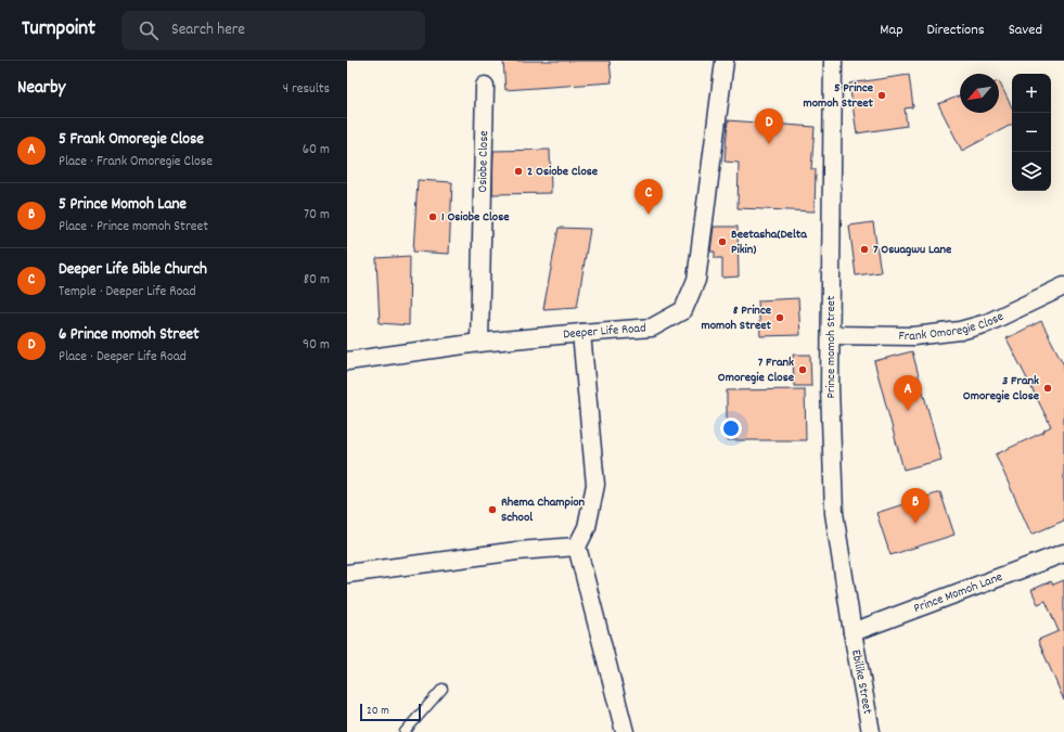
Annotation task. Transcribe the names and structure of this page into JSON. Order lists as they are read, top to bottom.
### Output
{
  "streets": {
    "street": [
      "Osiobe Close",
      "Frank Omoregie Close",
      "Deeper Life Road",
      "Prince momoh Street",
      "Prince Momoh Lane",
      "Ebilike Street"
    ]
  },
  "crossings": [
    ["Osiobe Close", "Deeper Life Road"],
    ["Frank Omoregie Close", "Prince momoh Street"],
    ["Prince momoh Street", "Prince Momoh Lane"],
    ["Prince momoh Street", "Ebilike Street"],
    ["Prince Momoh Lane", "Ebilike Street"]
  ],
  "places": [
    "5 Prince momoh Street",
    "2 Osiobe Close",
    "1 Osiobe Close",
    "Beetasha(Delta Pikin)",
    "7 Osuagwu Lane",
    "8 Prince momoh Street",
    "7 Frank Omoregie Close",
    "3 Frank Omoregie Close",
    "Rhema Champion School"
  ],
  "scale_bar": "20 m",
  "north": "bottom left",
  "page": {
    "header": "Turnpoint",
    "search": "Search here",
    "nav": ["Map", "Directions", "Saved"],
    "heading": ["Nearby", "4 results"],
    "map_buttons": ["+", "−"],
    "pins": [
      "D",
      "C",
      "A",
      "B"
    ],
    "list": [
      {
        "mark": "A",
        "name": "5 Frank Omoregie Close",
        "note": "Place · Frank Omoregie Close",
        "value": "60 m"
      },
      {
        "mark": "B",
        "name": "5 Prince Momoh Lane",
        "note": "Place · Prince momoh Street",
        "value": "70 m"
      },
      {
        "mark": "C",
        "name": "Deeper Life Bible Church",
        "note": "Temple · Deeper Life Road",
        "value": "80 m"
      },
      {
        "mark": "D",
        "name": "6 Prince momoh Street",
        "note": "Place · Deeper Life Road",
        "value": "90 m"
      }
    ],
    "scale": "20 m"
  }
}
